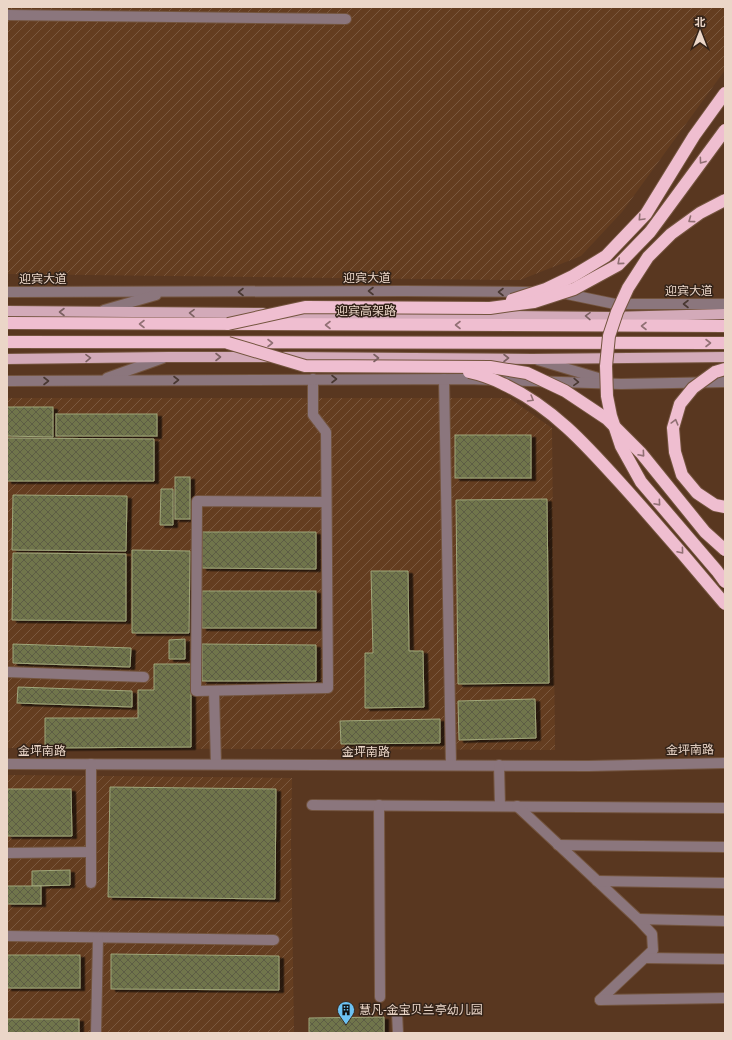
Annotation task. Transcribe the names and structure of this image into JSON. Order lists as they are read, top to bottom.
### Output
{
  "streets": {
    "highway": ["迎宾高架路"],
    "main road": ["迎宾大道"],
    "street": ["金坪南路"]
  },
  "places": {
    "building": ["慧凡-金宝贝兰亭幼儿园"]
  },
  "north": "top"
}
